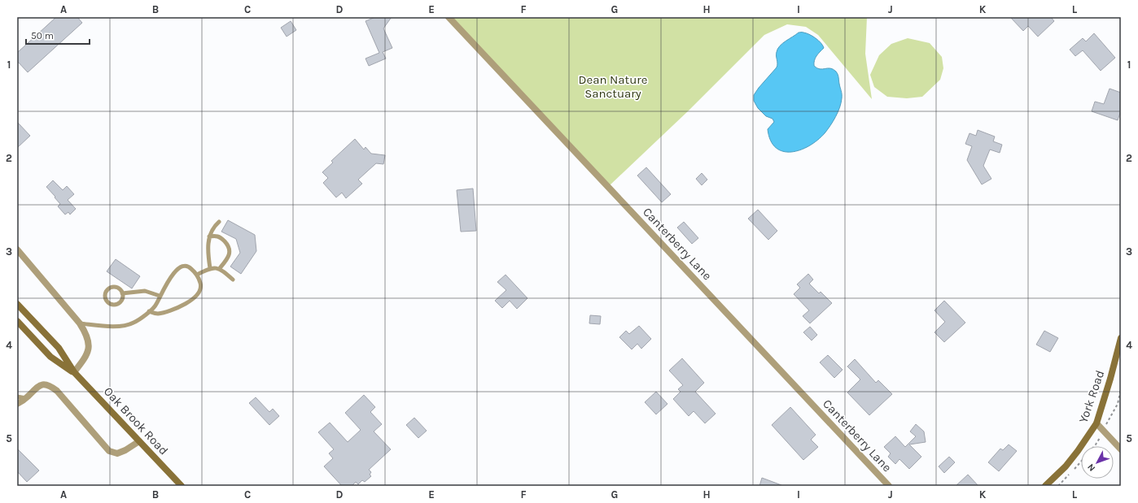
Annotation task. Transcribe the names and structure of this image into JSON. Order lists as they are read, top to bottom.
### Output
{
  "streets": {
    "main road": ["York Road", "Oak Brook Road"],
    "street": ["Canterberry Lane"]
  },
  "parks": ["Dean Nature Sanctuary"],
  "scale_bar": "50 m",
  "north": "bottom left",
  "grid": {
    "columns": [
      "A",
      "B",
      "C",
      "D",
      "E",
      "F",
      "G",
      "H",
      "I",
      "J",
      "K",
      "L"
    ],
    "rows": [
      "1",
      "2",
      "3",
      "4",
      "5"
    ]
  }
}
